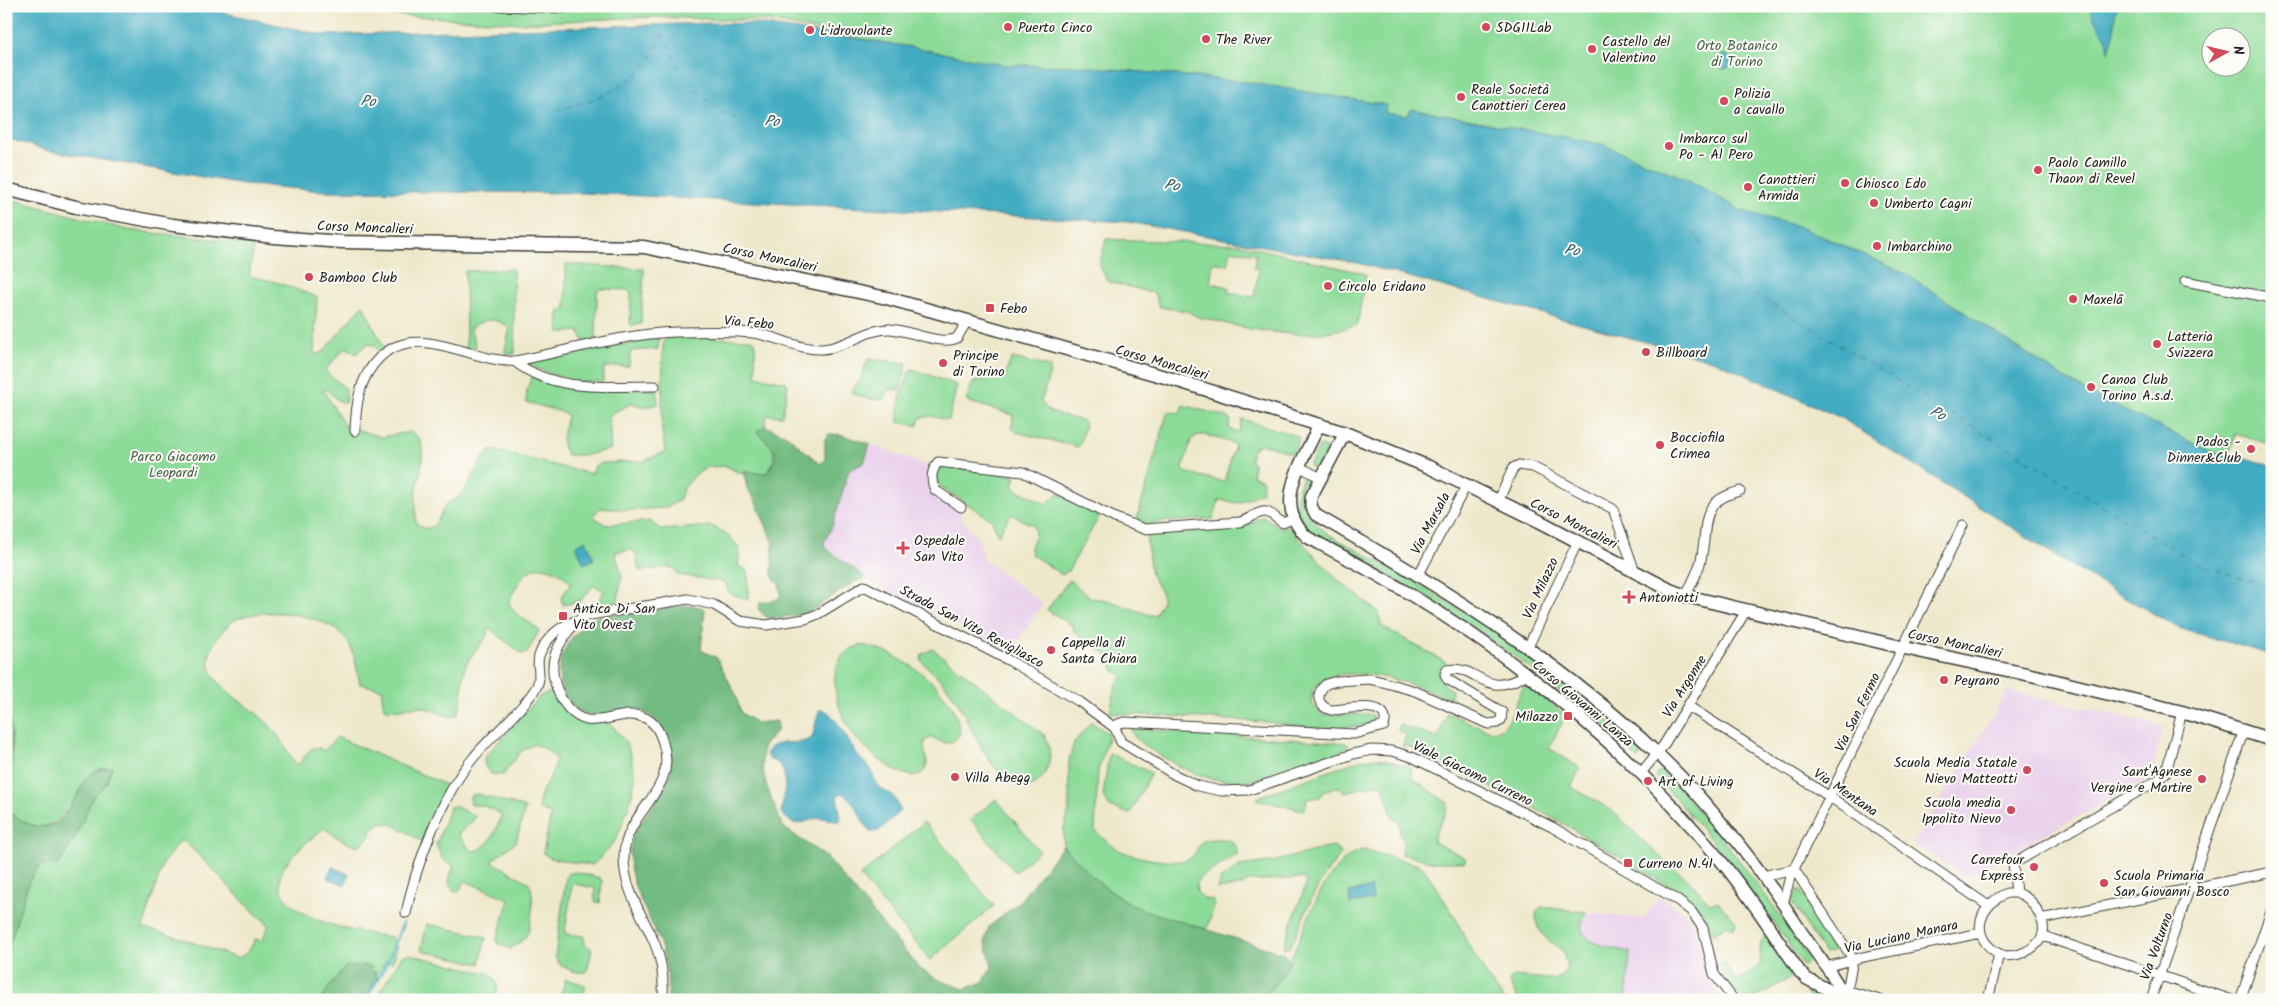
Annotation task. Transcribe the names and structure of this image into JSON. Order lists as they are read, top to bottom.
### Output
{
  "streets": {
    "main road": ["Corso Moncalieri"],
    "street": [
      "Via Febo",
      "Via Marsala",
      "Via Milazzo",
      "Strada San Vito Revigliasco",
      "Via Argonne",
      "Corso Giovanni Lanza",
      "Via San Fermo",
      "Viale Giacomo Curreno",
      "Via Mentana",
      "Via Luciano Manara",
      "Via Volturno"
    ]
  },
  "crossings": [
    ["Corso Moncalieri", "Via Febo"],
    ["Corso Moncalieri", "Via Marsala"],
    ["Corso Moncalieri", "Via Milazzo"],
    ["Corso Moncalieri", "Via Argonne"],
    ["Corso Moncalieri", "Corso Giovanni Lanza"],
    ["Corso Moncalieri", "Via San Fermo"],
    ["Corso Moncalieri", "Via Volturno"],
    ["Via Marsala", "Corso Giovanni Lanza"],
    ["Via Milazzo", "Corso Giovanni Lanza"],
    ["Strada San Vito Revigliasco", "Viale Giacomo Curreno"],
    ["Via Argonne", "Corso Giovanni Lanza"],
    ["Via Argonne", "Via Mentana"],
    ["Corso Giovanni Lanza", "Via San Fermo"],
    ["Corso Giovanni Lanza", "Via Luciano Manara"],
    ["Via San Fermo", "Via Mentana"],
    ["Via Mentana", "Via Luciano Manara"]
  ],
  "water": ["Po"],
  "parks": ["Orto Botanico di Torino", "Parco Giacomo Leopardi"],
  "places": {
    "other": [
      "Puerto Cinco",
      "SDG11Lab",
      "L'idrovolante",
      "The River",
      "Castello del Valentino",
      "Reale Società Canottieri Cerea",
      "Polizia a cavallo",
      "Imbarco sul Po - Al Pero",
      "Paolo Camillo Thaon di Revel",
      "Chiosco Edo",
      "Canottieri Armida",
      "Umberto Cagni",
      "Imbarchino",
      "Bamboo Club",
      "Circolo Eridano",
      "Maxelâ",
      "Latteria Svizzera",
      "Billboard",
      "Principe di Torino",
      "Canoa Club Torino A.s.d.",
      "Bocciofila Crimea",
      "Pados - Dinner&Club",
      "Cappella di Santa Chiara",
      "Peyrano",
      "Scuola Media Statale Nievo Matteotti",
      "Villa Abegg",
      "Sant'Agnese Vergine e Martire",
      "Art of Living",
      "Scuola media Ippolito Nievo",
      "Carrefour Express",
      "Scuola Primaria San Giovanni Bosco"
    ],
    "transit": [
      "Febo",
      "Antica Di San Vito Ovest",
      "Milazzo",
      "Curreno N.41"
    ],
    "health": ["Ospedale San Vito", "Antoniotti"]
  },
  "north": "right"
}
